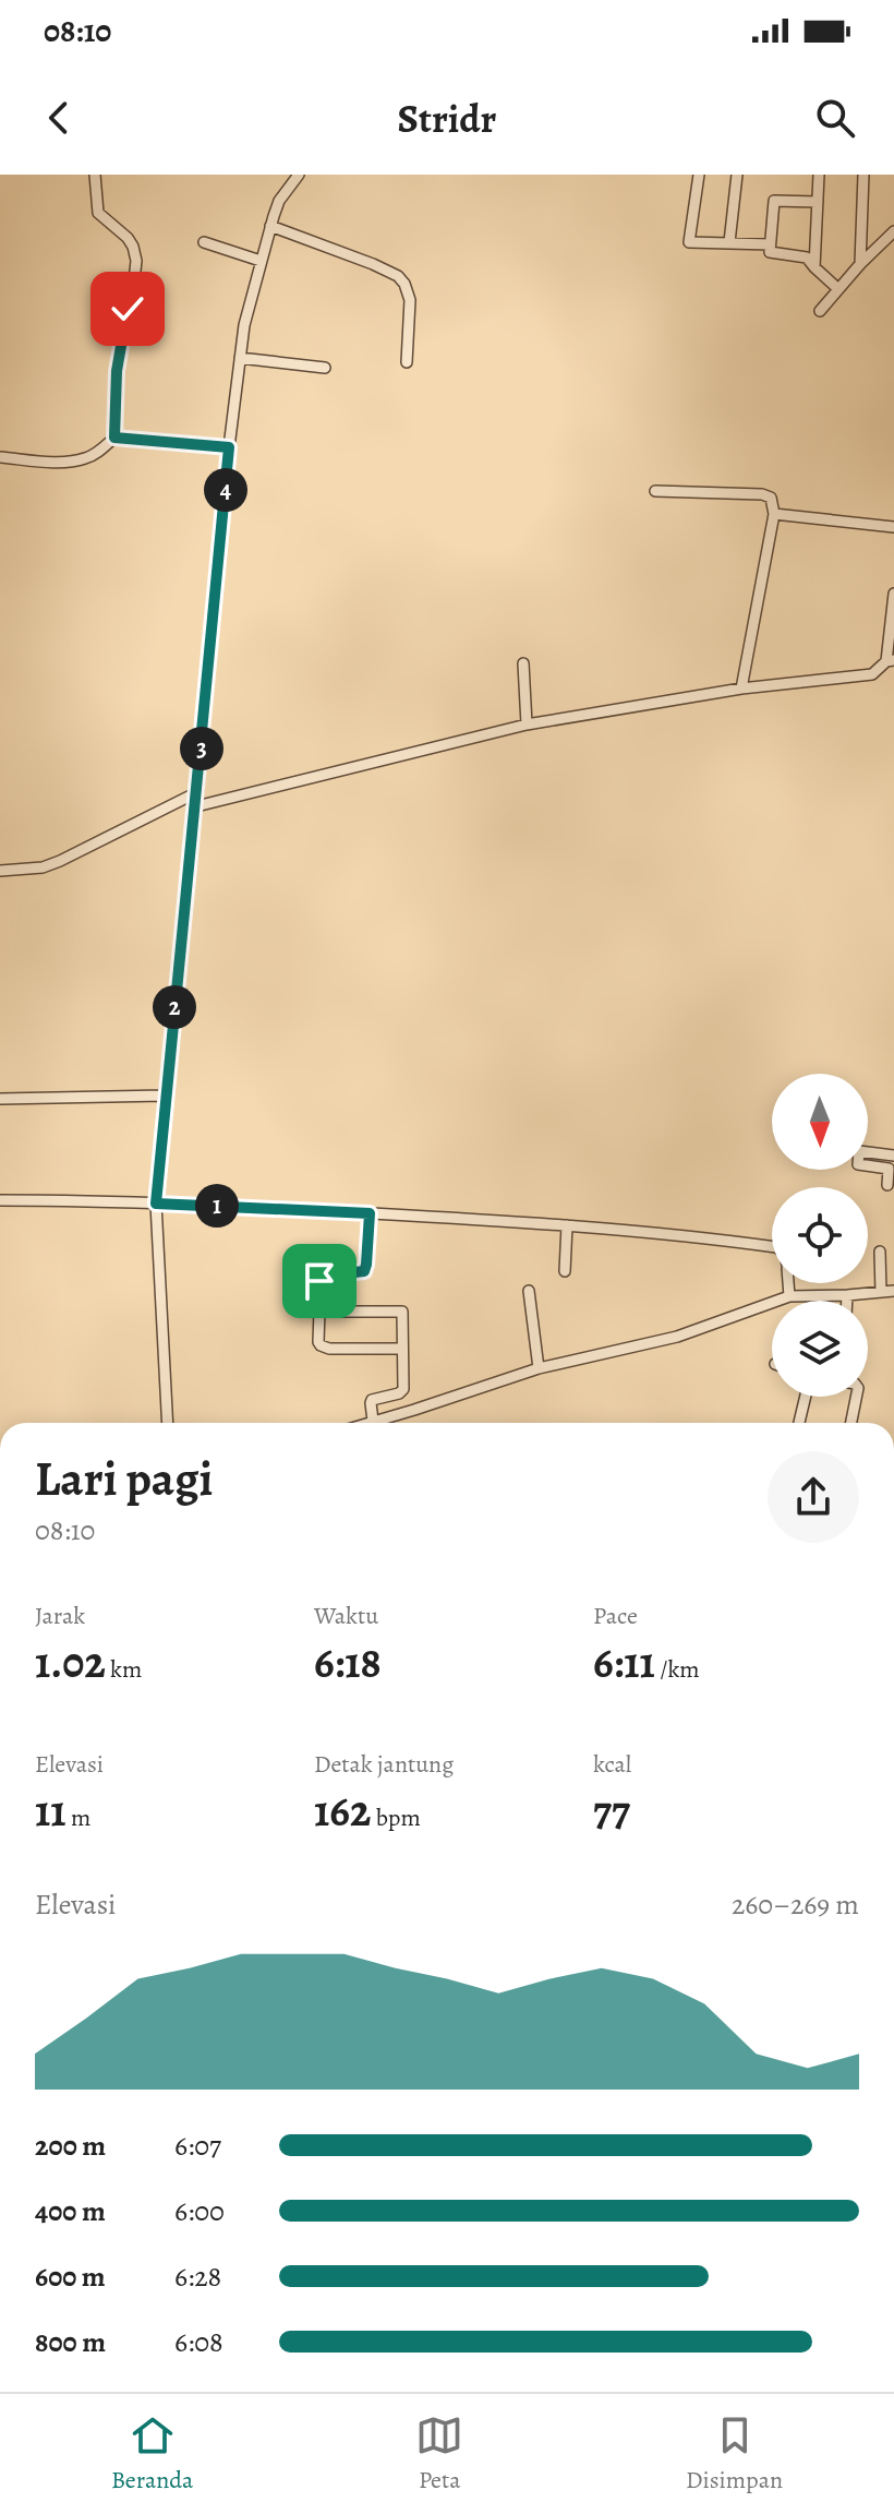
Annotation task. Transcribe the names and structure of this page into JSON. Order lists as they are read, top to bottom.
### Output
{
  "north": "bottom",
  "page": {
    "status": "08:10",
    "header": "Stridr",
    "pins": [
      "4",
      "3",
      "2",
      "1"
    ],
    "heading": ["Lari pagi", "08:10"],
    "stats": [
      ["Jarak", "1.02 km"],
      ["Waktu", "6:18"],
      ["Pace", "6:11 /km"],
      ["Elevasi", "11 m"],
      ["Detak jantung", "162 bpm"],
      ["kcal", "77"]
    ],
    "chart": ["Elevasi", "260–269 m"],
    "list": [
      {
        "name": "200 m",
        "note": "6:07"
      },
      {
        "name": "400 m",
        "note": "6:00"
      },
      {
        "name": "600 m",
        "note": "6:28"
      },
      {
        "name": "800 m",
        "note": "6:08"
      }
    ],
    "tabs": ["Beranda", "Peta", "Disimpan"]
  }
}
